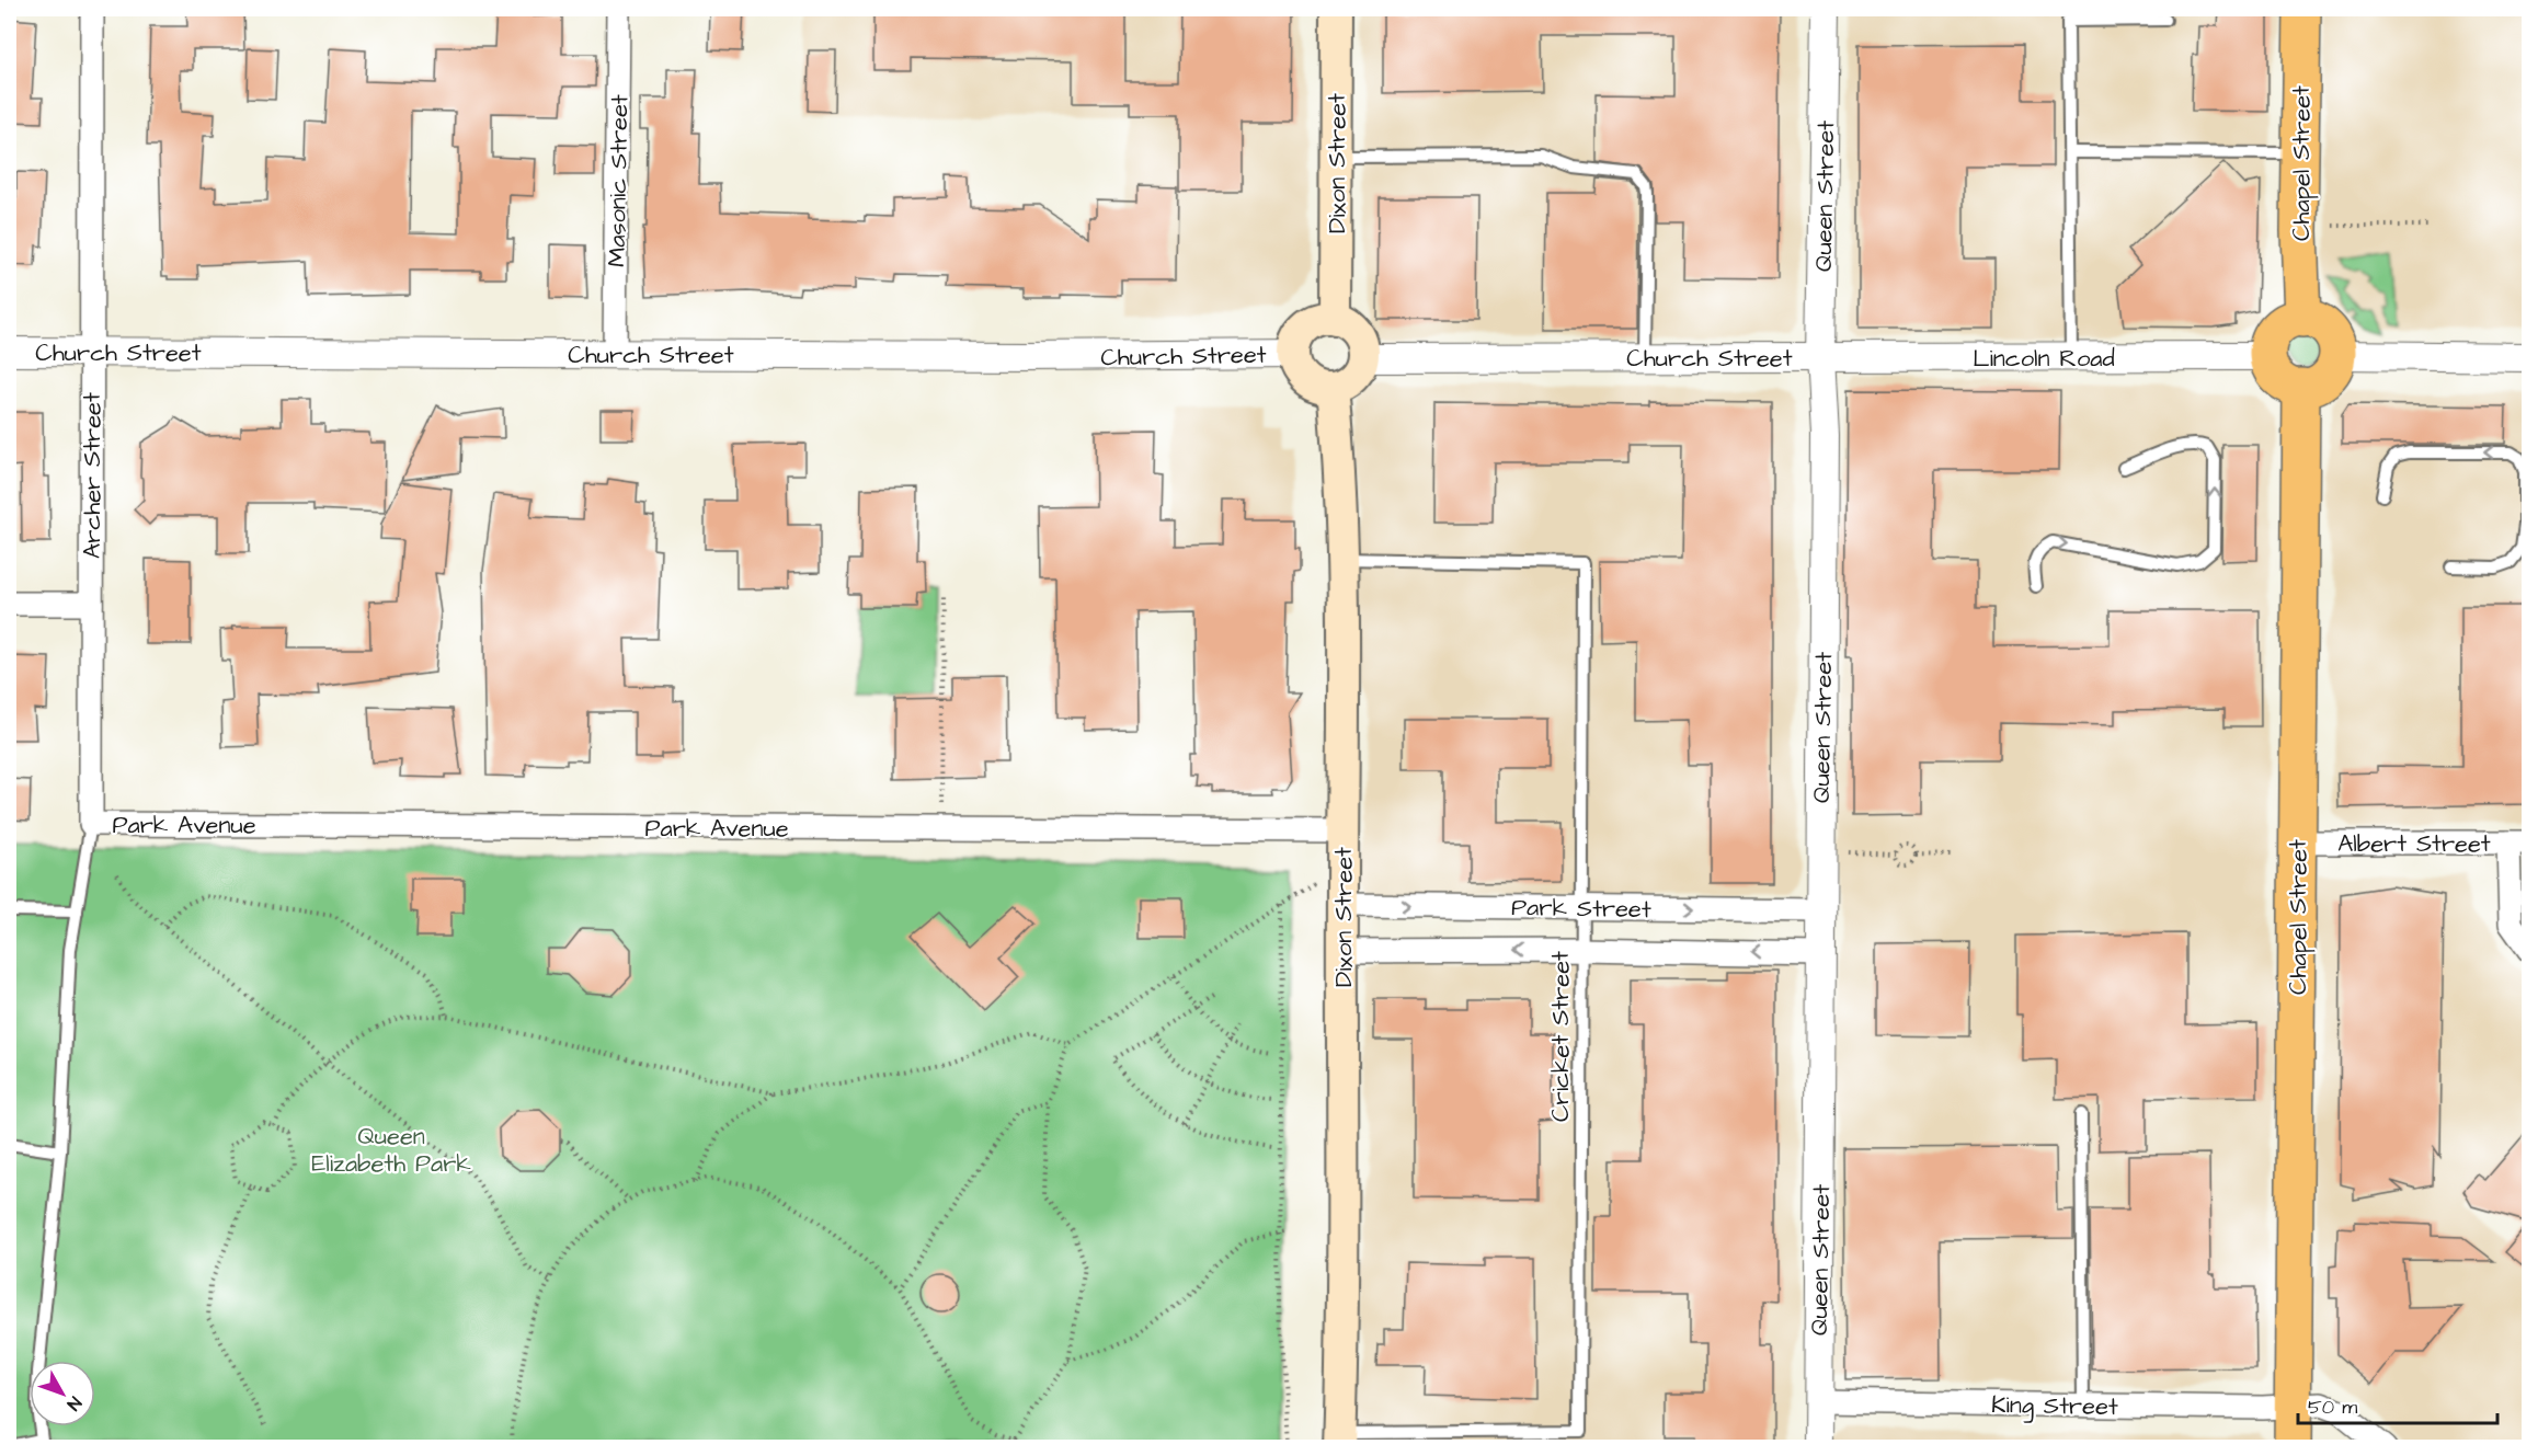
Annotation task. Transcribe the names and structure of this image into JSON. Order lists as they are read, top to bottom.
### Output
{
  "streets": {
    "highway": ["Chapel Street"],
    "main road": ["Dixon Street"],
    "street": [
      "Masonic Street",
      "Queen Street",
      "Church Street",
      "Lincoln Road",
      "Archer Street",
      "Park Avenue",
      "Albert Street",
      "Park Street",
      "King Street"
    ],
    "lane": ["Cricket Street"]
  },
  "crossings": [
    ["Dixon Street", "Church Street"],
    ["Dixon Street", "Park Avenue"],
    ["Dixon Street", "Park Street"],
    ["Dixon Street", "Cricket Street"],
    ["Chapel Street", "Lincoln Road"],
    ["Chapel Street", "Albert Street"],
    ["Chapel Street", "King Street"],
    ["Masonic Street", "Church Street"],
    ["Queen Street", "Church Street"],
    ["Queen Street", "Lincoln Road"],
    ["Queen Street", "Park Street"],
    ["Queen Street", "King Street"],
    ["Church Street", "Lincoln Road"],
    ["Church Street", "Archer Street"],
    ["Archer Street", "Park Avenue"],
    ["Park Street", "Cricket Street"]
  ],
  "parks": ["Queen Elizabeth Park"],
  "scale_bar": "50 m",
  "north": "bottom right"
}
